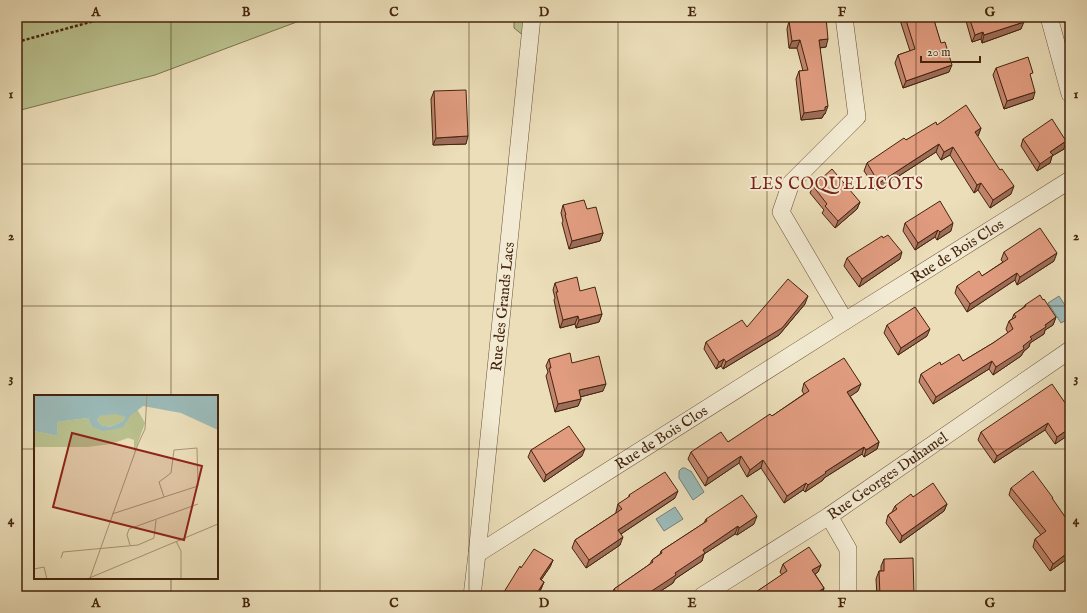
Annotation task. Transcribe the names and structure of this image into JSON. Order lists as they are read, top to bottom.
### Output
{
  "streets": {
    "street": ["Rue de Bois Clos", "Rue des Grands Lacs", "Rue Georges Duhamel"]
  },
  "crossings": [
    ["Rue de Bois Clos", "Rue des Grands Lacs"]
  ],
  "districts": ["LES COQUELICOTS"],
  "scale_bar": "20 m",
  "grid": {
    "columns": [
      "A",
      "B",
      "C",
      "D",
      "E",
      "F",
      "G"
    ],
    "rows": [
      "1",
      "2",
      "3",
      "4"
    ]
  }
}
